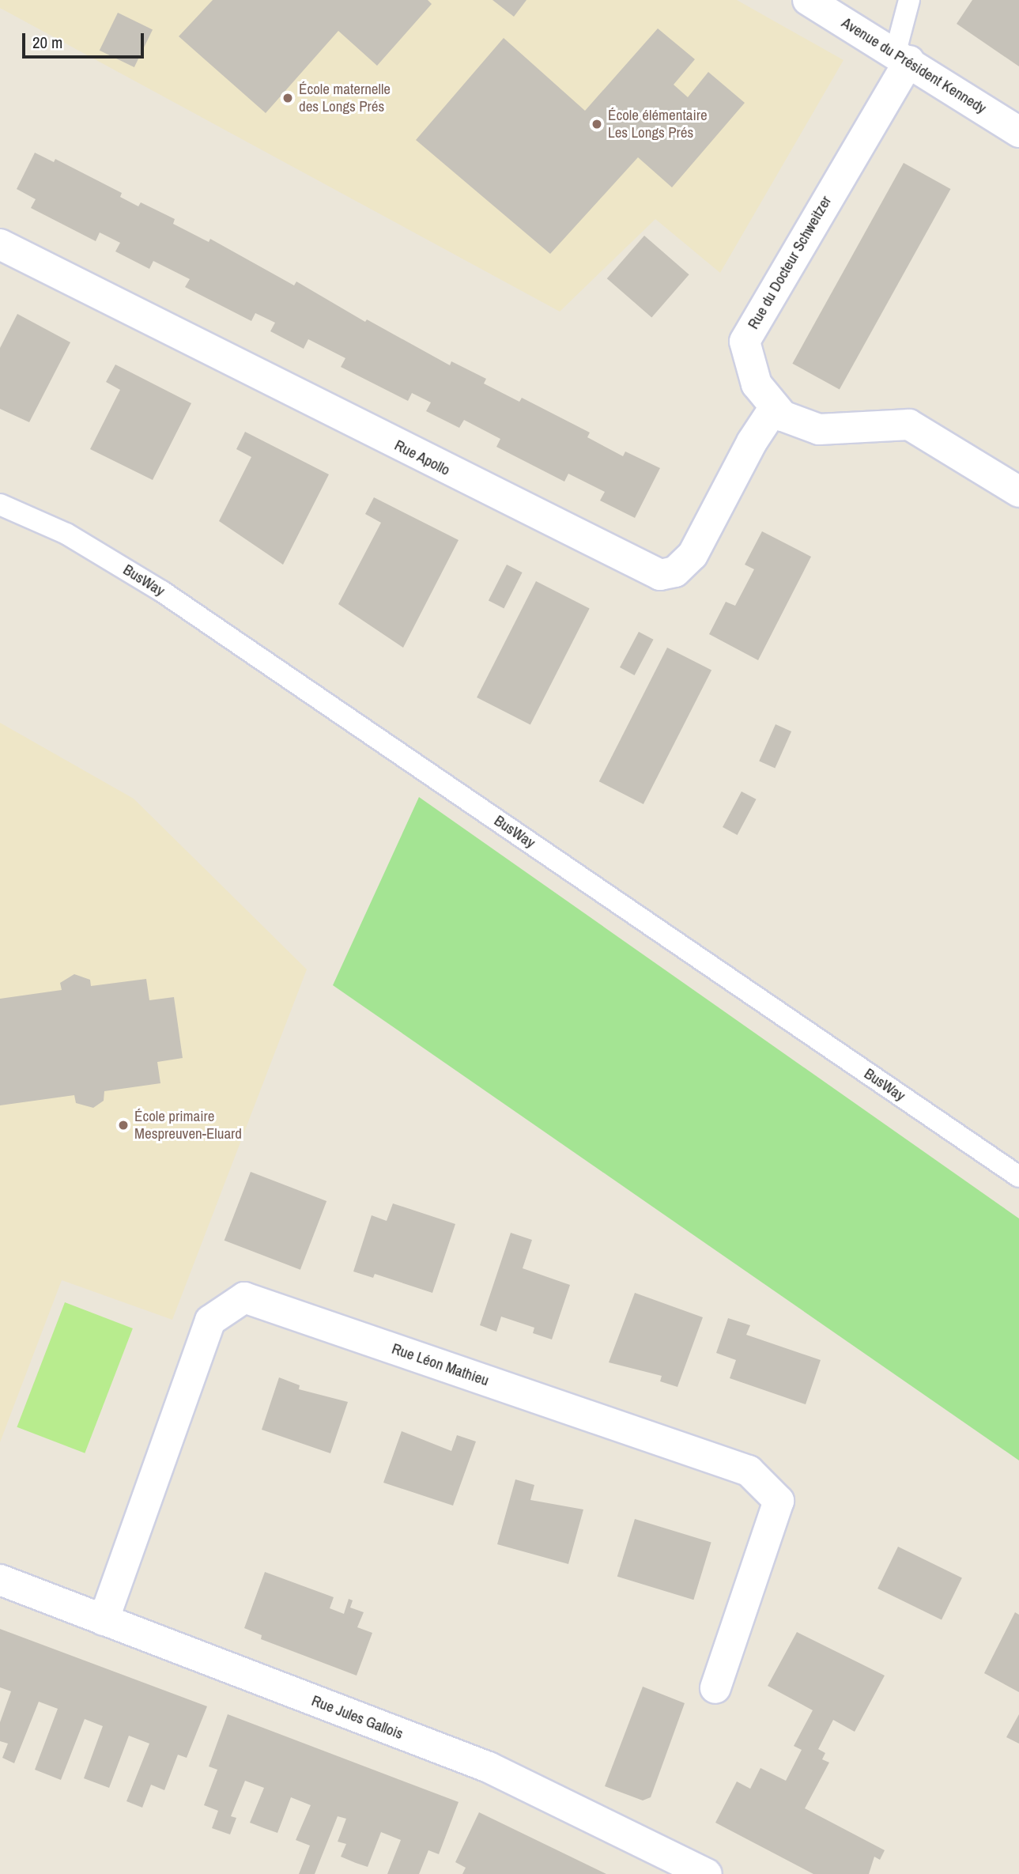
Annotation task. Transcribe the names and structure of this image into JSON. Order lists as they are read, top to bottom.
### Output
{
  "streets": {
    "street": [
      "Avenue du Président Kennedy",
      "Rue du Docteur Schweitzer",
      "Rue Apollo",
      "Rue Léon Mathieu",
      "Rue Jules Gallois"
    ],
    "lane": ["BusWay"]
  },
  "crossings": [
    ["Avenue du Président Kennedy", "Rue du Docteur Schweitzer"],
    ["Rue du Docteur Schweitzer", "Rue Apollo"],
    ["Rue Léon Mathieu", "Rue Jules Gallois"]
  ],
  "places": ["École maternelle des Longs Prés", "École élémentaire Les Longs Prés", "École primaire Mespreuven-Eluard"],
  "scale_bar": "20 m"
}
